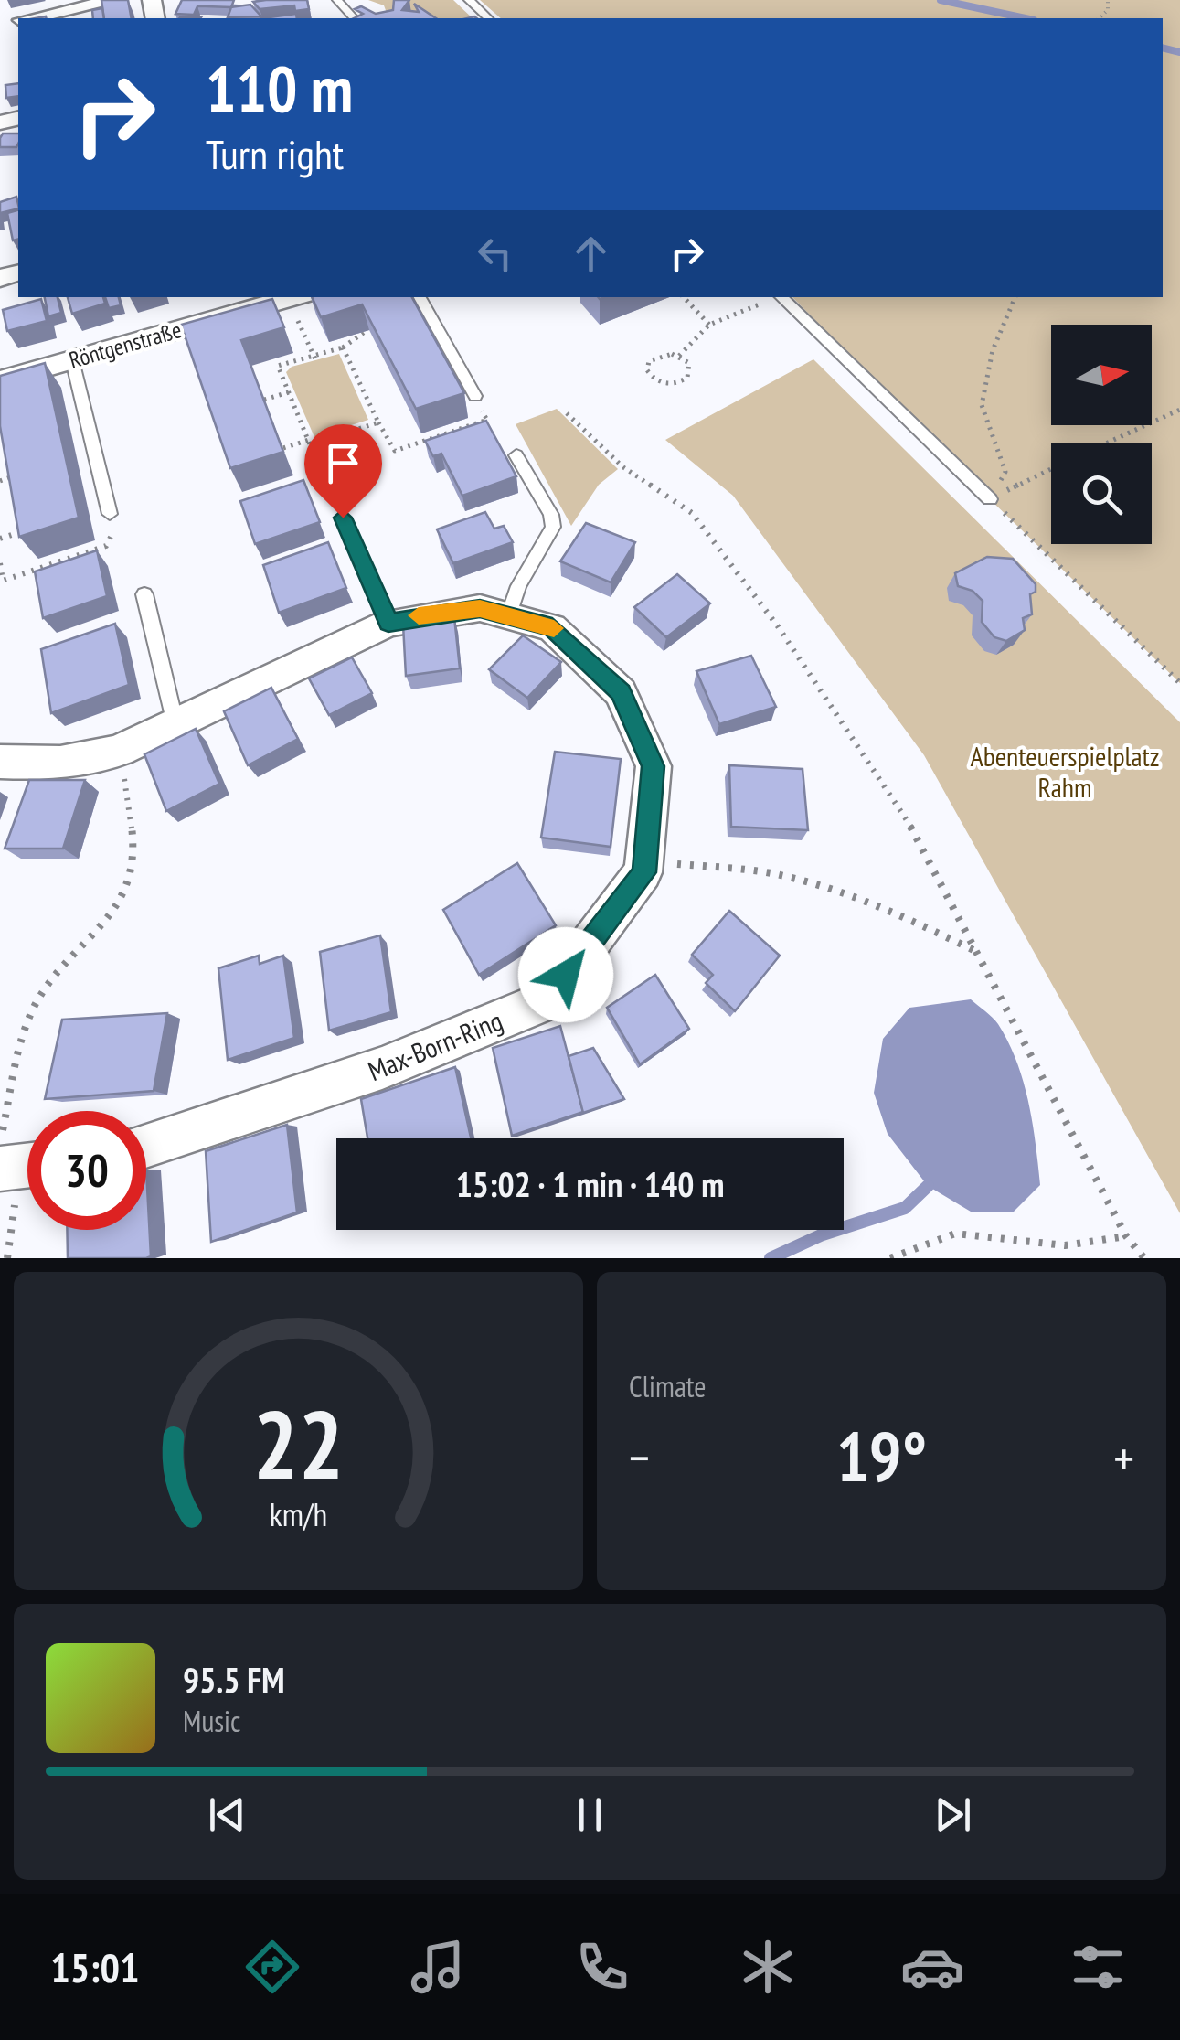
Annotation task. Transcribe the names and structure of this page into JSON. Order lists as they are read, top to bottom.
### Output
{
  "streets": {
    "street": ["Röntgenstraße", "Max-Born-Ring"]
  },
  "parks": ["Abenteuerspielplatz Rahm"],
  "north": "right",
  "page": {
    "turn": ["110 m", "Turn right"],
    "limit": "30",
    "trip": "15:02 · 1 min · 140 m",
    "tile": "Climate",
    "heat": ["−", "19°", "+"],
    "song": ["95.5 FM", "Music"],
    "tabs": "15:01",
    "gauge": ["22", "km/h"]
  }
}
